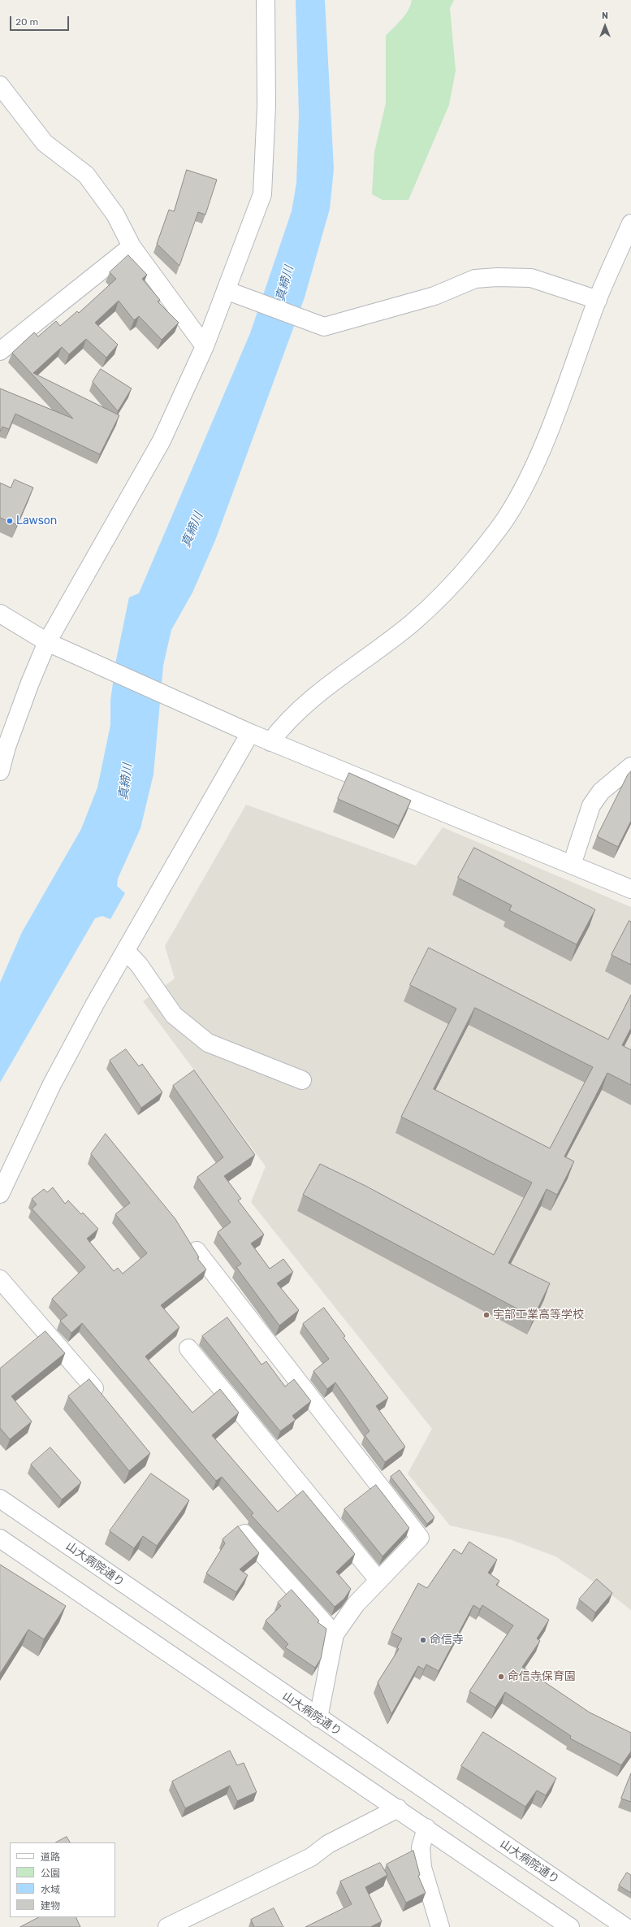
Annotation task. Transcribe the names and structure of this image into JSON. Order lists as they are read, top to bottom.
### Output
{
  "streets": {
    "street": ["山大病院通り"]
  },
  "water": ["真締川"],
  "places": [
    "Lawson",
    "宇部工業高等学校",
    "命信寺",
    "命信寺保育園"
  ],
  "legend": [
    "道路",
    "公園",
    "水域",
    "建物"
  ],
  "scale_bar": "20 m",
  "north": "top"
}
